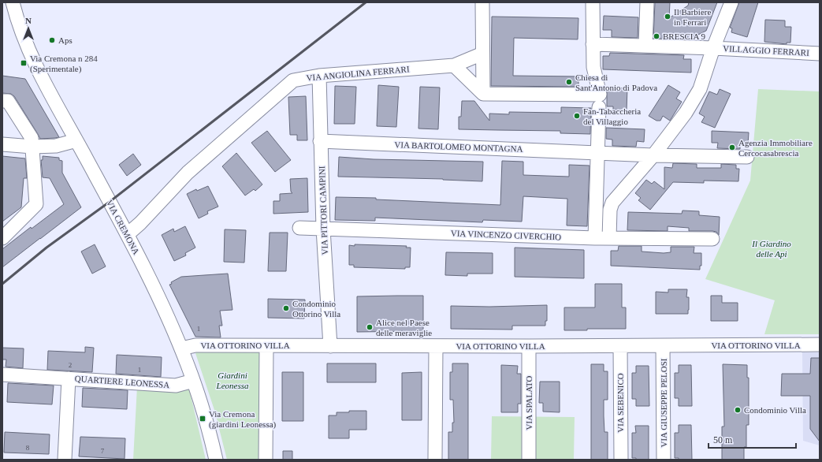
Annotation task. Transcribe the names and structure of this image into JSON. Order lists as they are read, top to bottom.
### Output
{
  "streets": {
    "street": [
      "VILLAGGIO FERRARI",
      "VIA ANGIOLINA FERRARI",
      "VIA BARTOLOMEO MONTAGNA",
      "VIA PITTORI CAMPINI",
      "VIA CREMONA",
      "VIA VINCENZO CIVERCHIO",
      "VIA OTTORINO VILLA",
      "QUARTIERE LEONESSA",
      "VIA SPALATO",
      "VIA SEBENICO",
      "VIA GIUSEPPE PELOSI"
    ]
  },
  "crossings": [
    ["VILLAGGIO FERRARI", "VIA BARTOLOMEO MONTAGNA"],
    ["VIA ANGIOLINA FERRARI", "VIA PITTORI CAMPINI"],
    ["VIA ANGIOLINA FERRARI", "VIA CREMONA"],
    ["VIA BARTOLOMEO MONTAGNA", "VIA PITTORI CAMPINI"],
    ["VIA PITTORI CAMPINI", "VIA VINCENZO CIVERCHIO"],
    ["VIA PITTORI CAMPINI", "VIA OTTORINO VILLA"],
    ["VIA CREMONA", "VIA OTTORINO VILLA"],
    ["VIA CREMONA", "QUARTIERE LEONESSA"],
    ["VIA OTTORINO VILLA", "VIA SPALATO"],
    ["VIA OTTORINO VILLA", "VIA SEBENICO"],
    ["VIA OTTORINO VILLA", "VIA GIUSEPPE PELOSI"]
  ],
  "parks": ["Il Giardino delle Api", "Giardini Leonessa"],
  "places": {
    "other": [
      "Il Barbiere in Ferrari",
      "BRESCIA 9",
      "Aps",
      "Chiesa di Sant'Antonio di Padova",
      "Fan-Tabaccheria del Villaggio",
      "Agenzia Immobiliare Cercocasabrescia",
      "Condominio Ottorino Villa",
      "Alice nel Paese delle meraviglie",
      "Condominio Villa"
    ],
    "transit": ["Via Cremona n 284 (Sperimentale)", "Via Cremona (giardini Leonessa)"]
  },
  "house_numbers": [
    "1",
    "2",
    "1",
    "8",
    "7"
  ],
  "scale_bar": "50 m",
  "north": "top"
}
